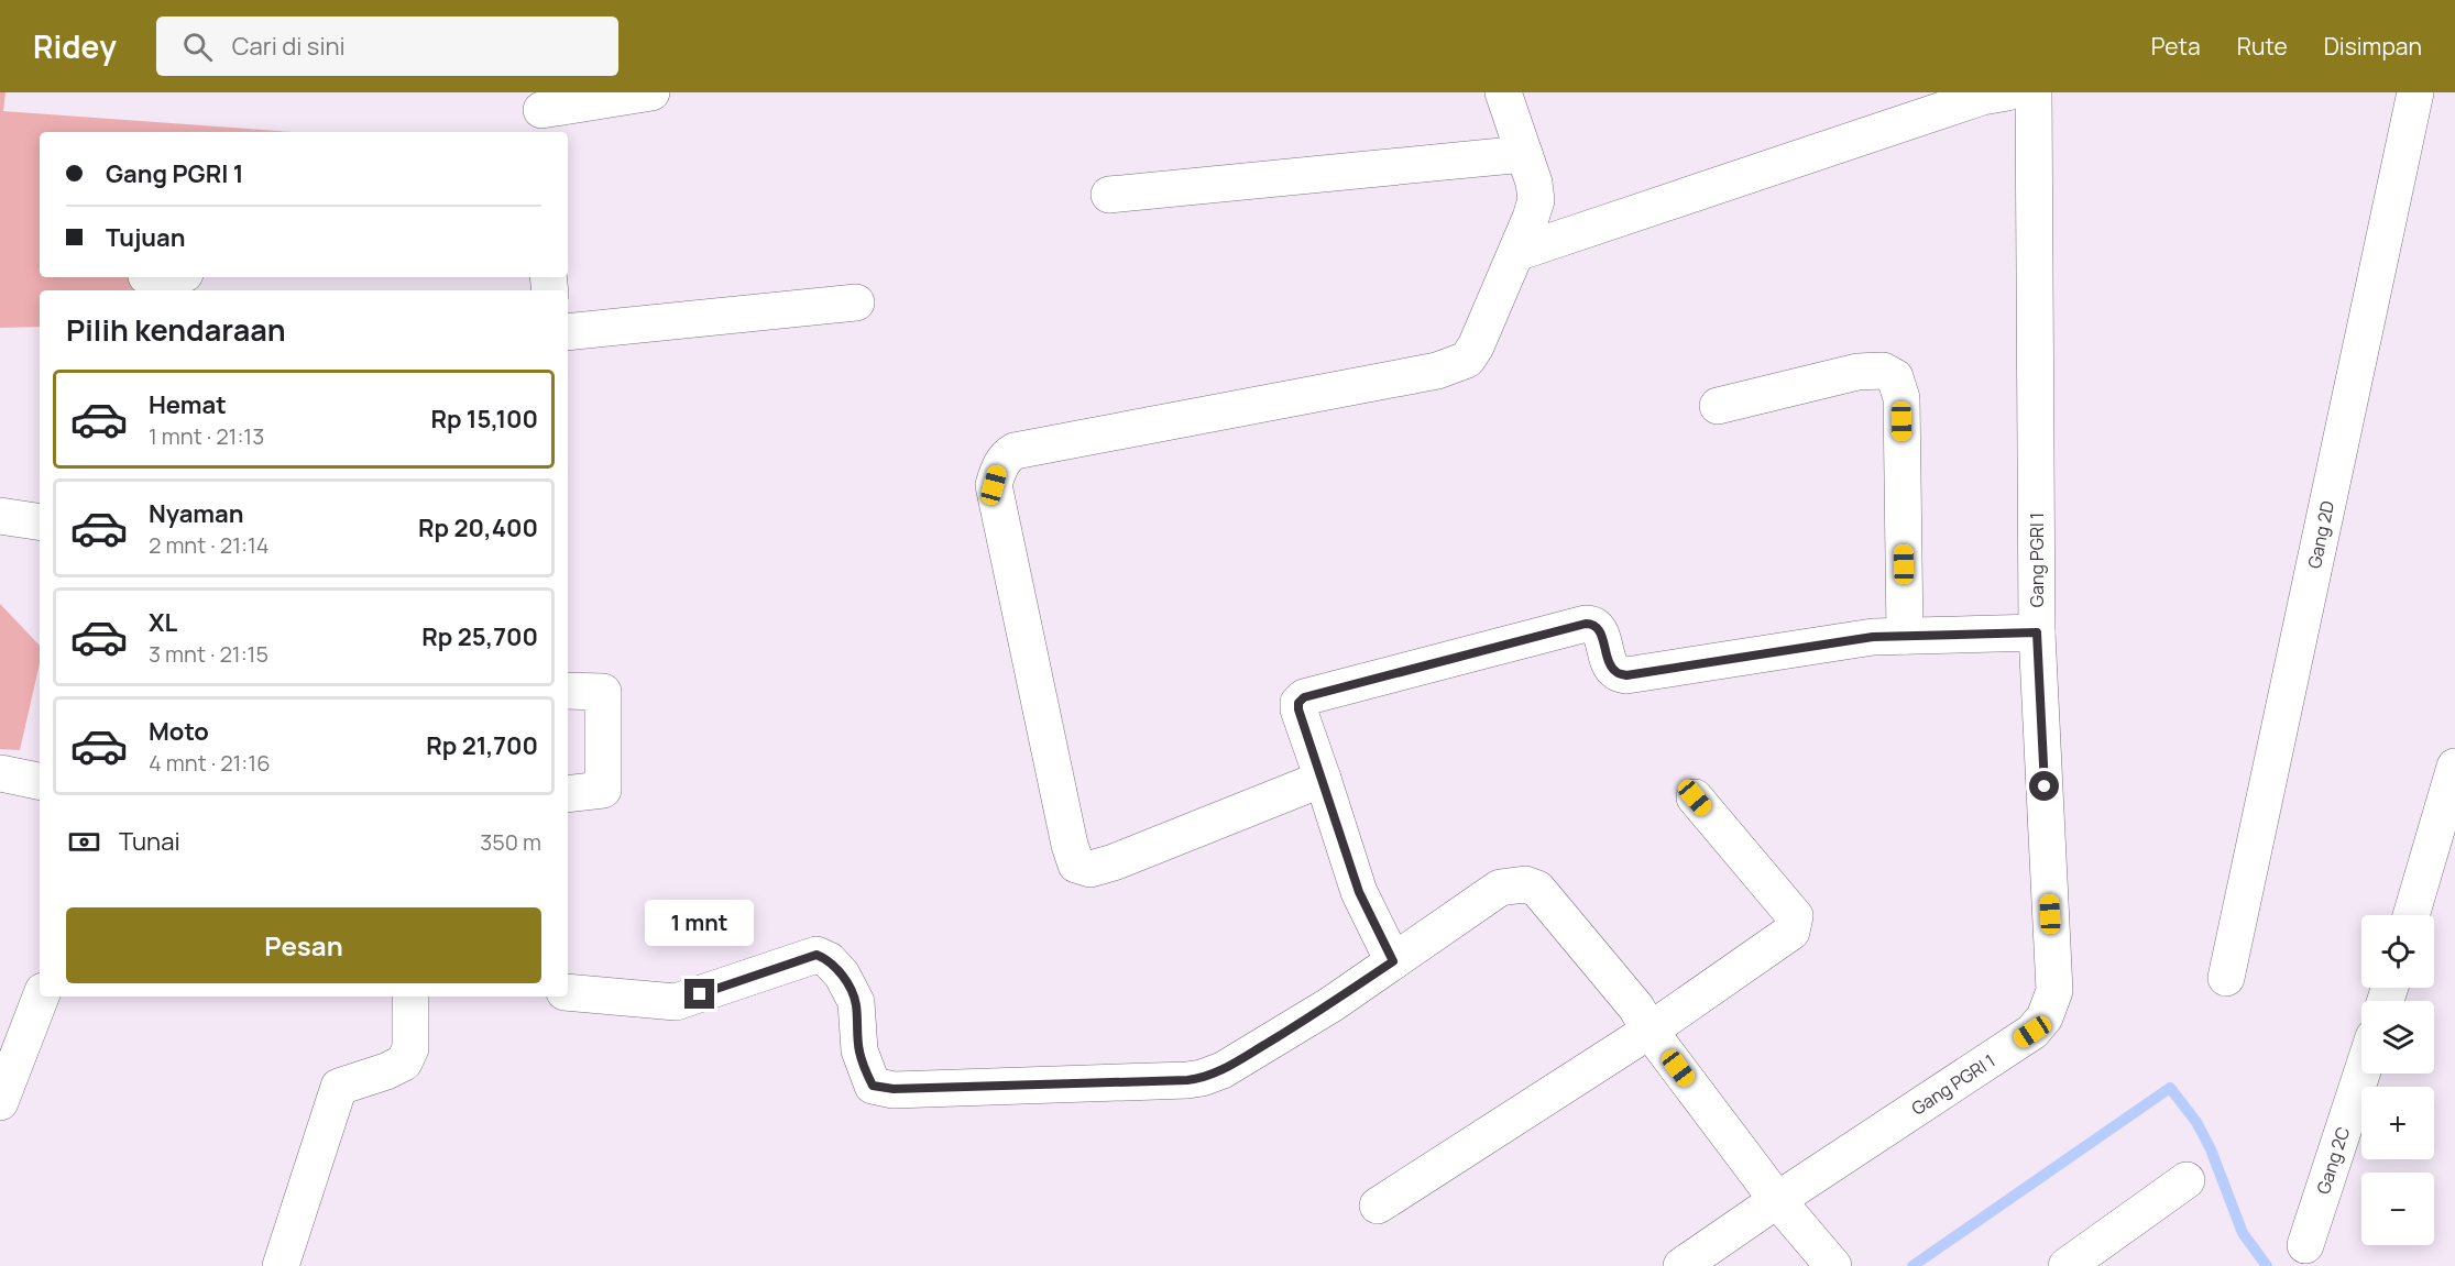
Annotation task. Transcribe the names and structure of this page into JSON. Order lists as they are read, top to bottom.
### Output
{
  "streets": {
    "street": ["Gang 2D", "Gang PGRI 1", "Gang 2C"]
  },
  "page": {
    "header": "Ridey",
    "search": "Cari di sini",
    "nav": ["Peta", "Rute", "Disimpan"],
    "banner": ["Gang PGRI 1", "Tujuan"],
    "heading": "Pilih kendaraan",
    "list": [
      {
        "name": "Hemat",
        "note": "1 mnt · 21:13",
        "value": "Rp 15,100"
      },
      {
        "name": "Nyaman",
        "note": "2 mnt · 21:14",
        "value": "Rp 20,400"
      },
      {
        "name": "XL",
        "note": "3 mnt · 21:15",
        "value": "Rp 25,700"
      },
      {
        "name": "Moto",
        "note": "4 mnt · 21:16",
        "value": "Rp 21,700"
      }
    ],
    "pay": ["Tunai", "350 m"],
    "buttons": "Pesan",
    "bubble": "1 mnt",
    "map_buttons": ["+", "−"]
  }
}
